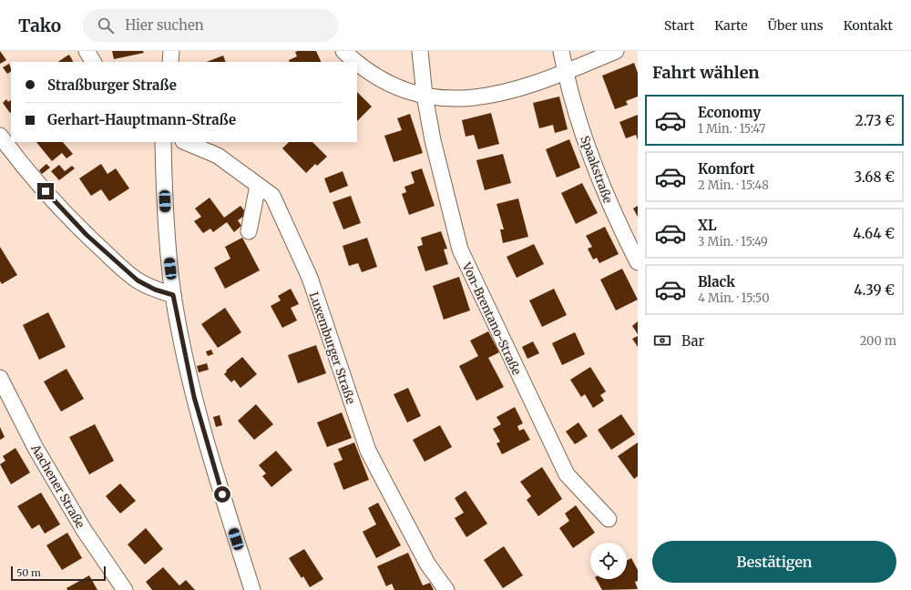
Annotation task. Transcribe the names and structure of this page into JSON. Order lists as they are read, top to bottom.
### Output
{
  "streets": {
    "street": [
      "Spaakstraße",
      "Von-Brentano-Straße",
      "Luxemburger Straße",
      "Aachener Straße"
    ]
  },
  "scale_bar": "50 m",
  "page": {
    "header": "Tako",
    "search": "Hier suchen",
    "nav": [
      "Start",
      "Karte",
      "Über uns",
      "Kontakt"
    ],
    "heading": "Fahrt wählen",
    "banner": ["Straßburger Straße", "Gerhart-Hauptmann-Straße"],
    "list": [
      {
        "name": "Economy",
        "note": "1 Min. · 15:47",
        "value": "2.73 €"
      },
      {
        "name": "Komfort",
        "note": "2 Min. · 15:48",
        "value": "3.68 €"
      },
      {
        "name": "XL",
        "note": "3 Min. · 15:49",
        "value": "4.64 €"
      },
      {
        "name": "Black",
        "note": "4 Min. · 15:50",
        "value": "4.39 €"
      }
    ],
    "pay": ["Bar", "200 m"],
    "buttons": "Bestätigen",
    "scale": "50 m"
  }
}
